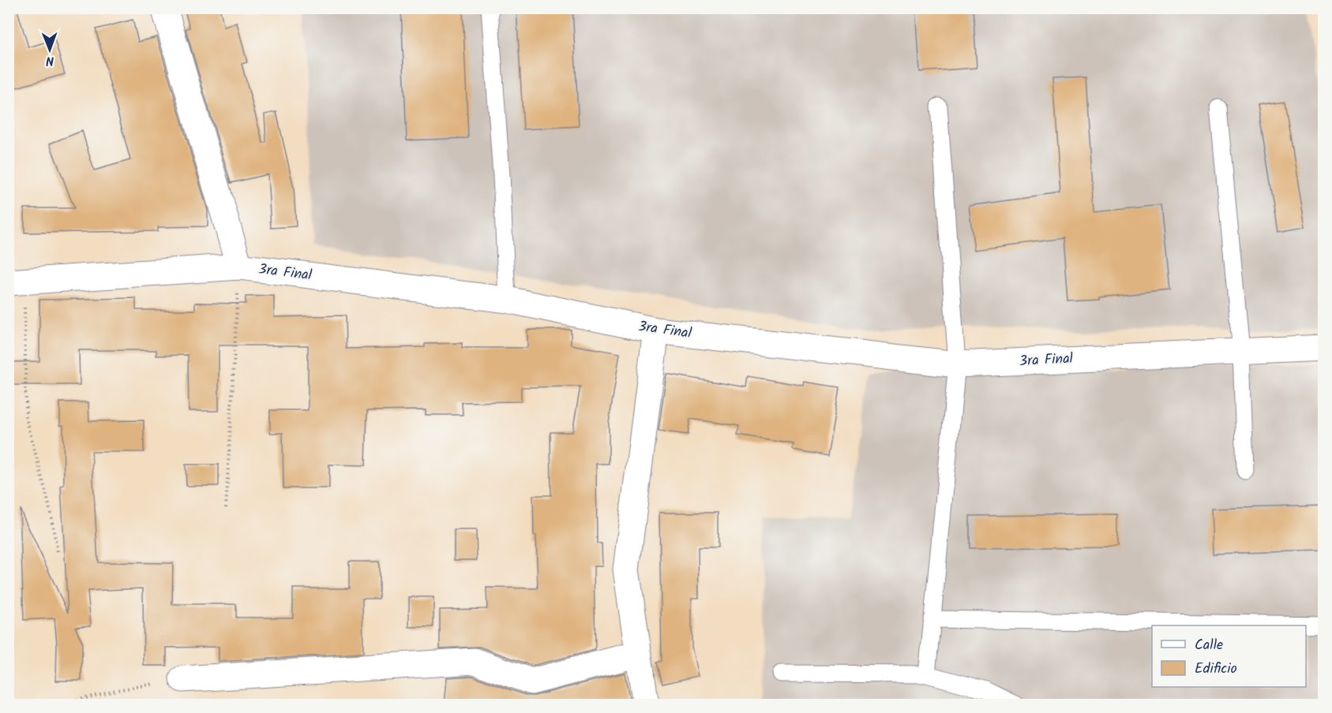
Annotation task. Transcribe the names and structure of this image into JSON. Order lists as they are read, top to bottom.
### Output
{
  "streets": {
    "street": ["3ra Final"]
  },
  "legend": ["Calle", "Edificio"],
  "north": "bottom"
}
